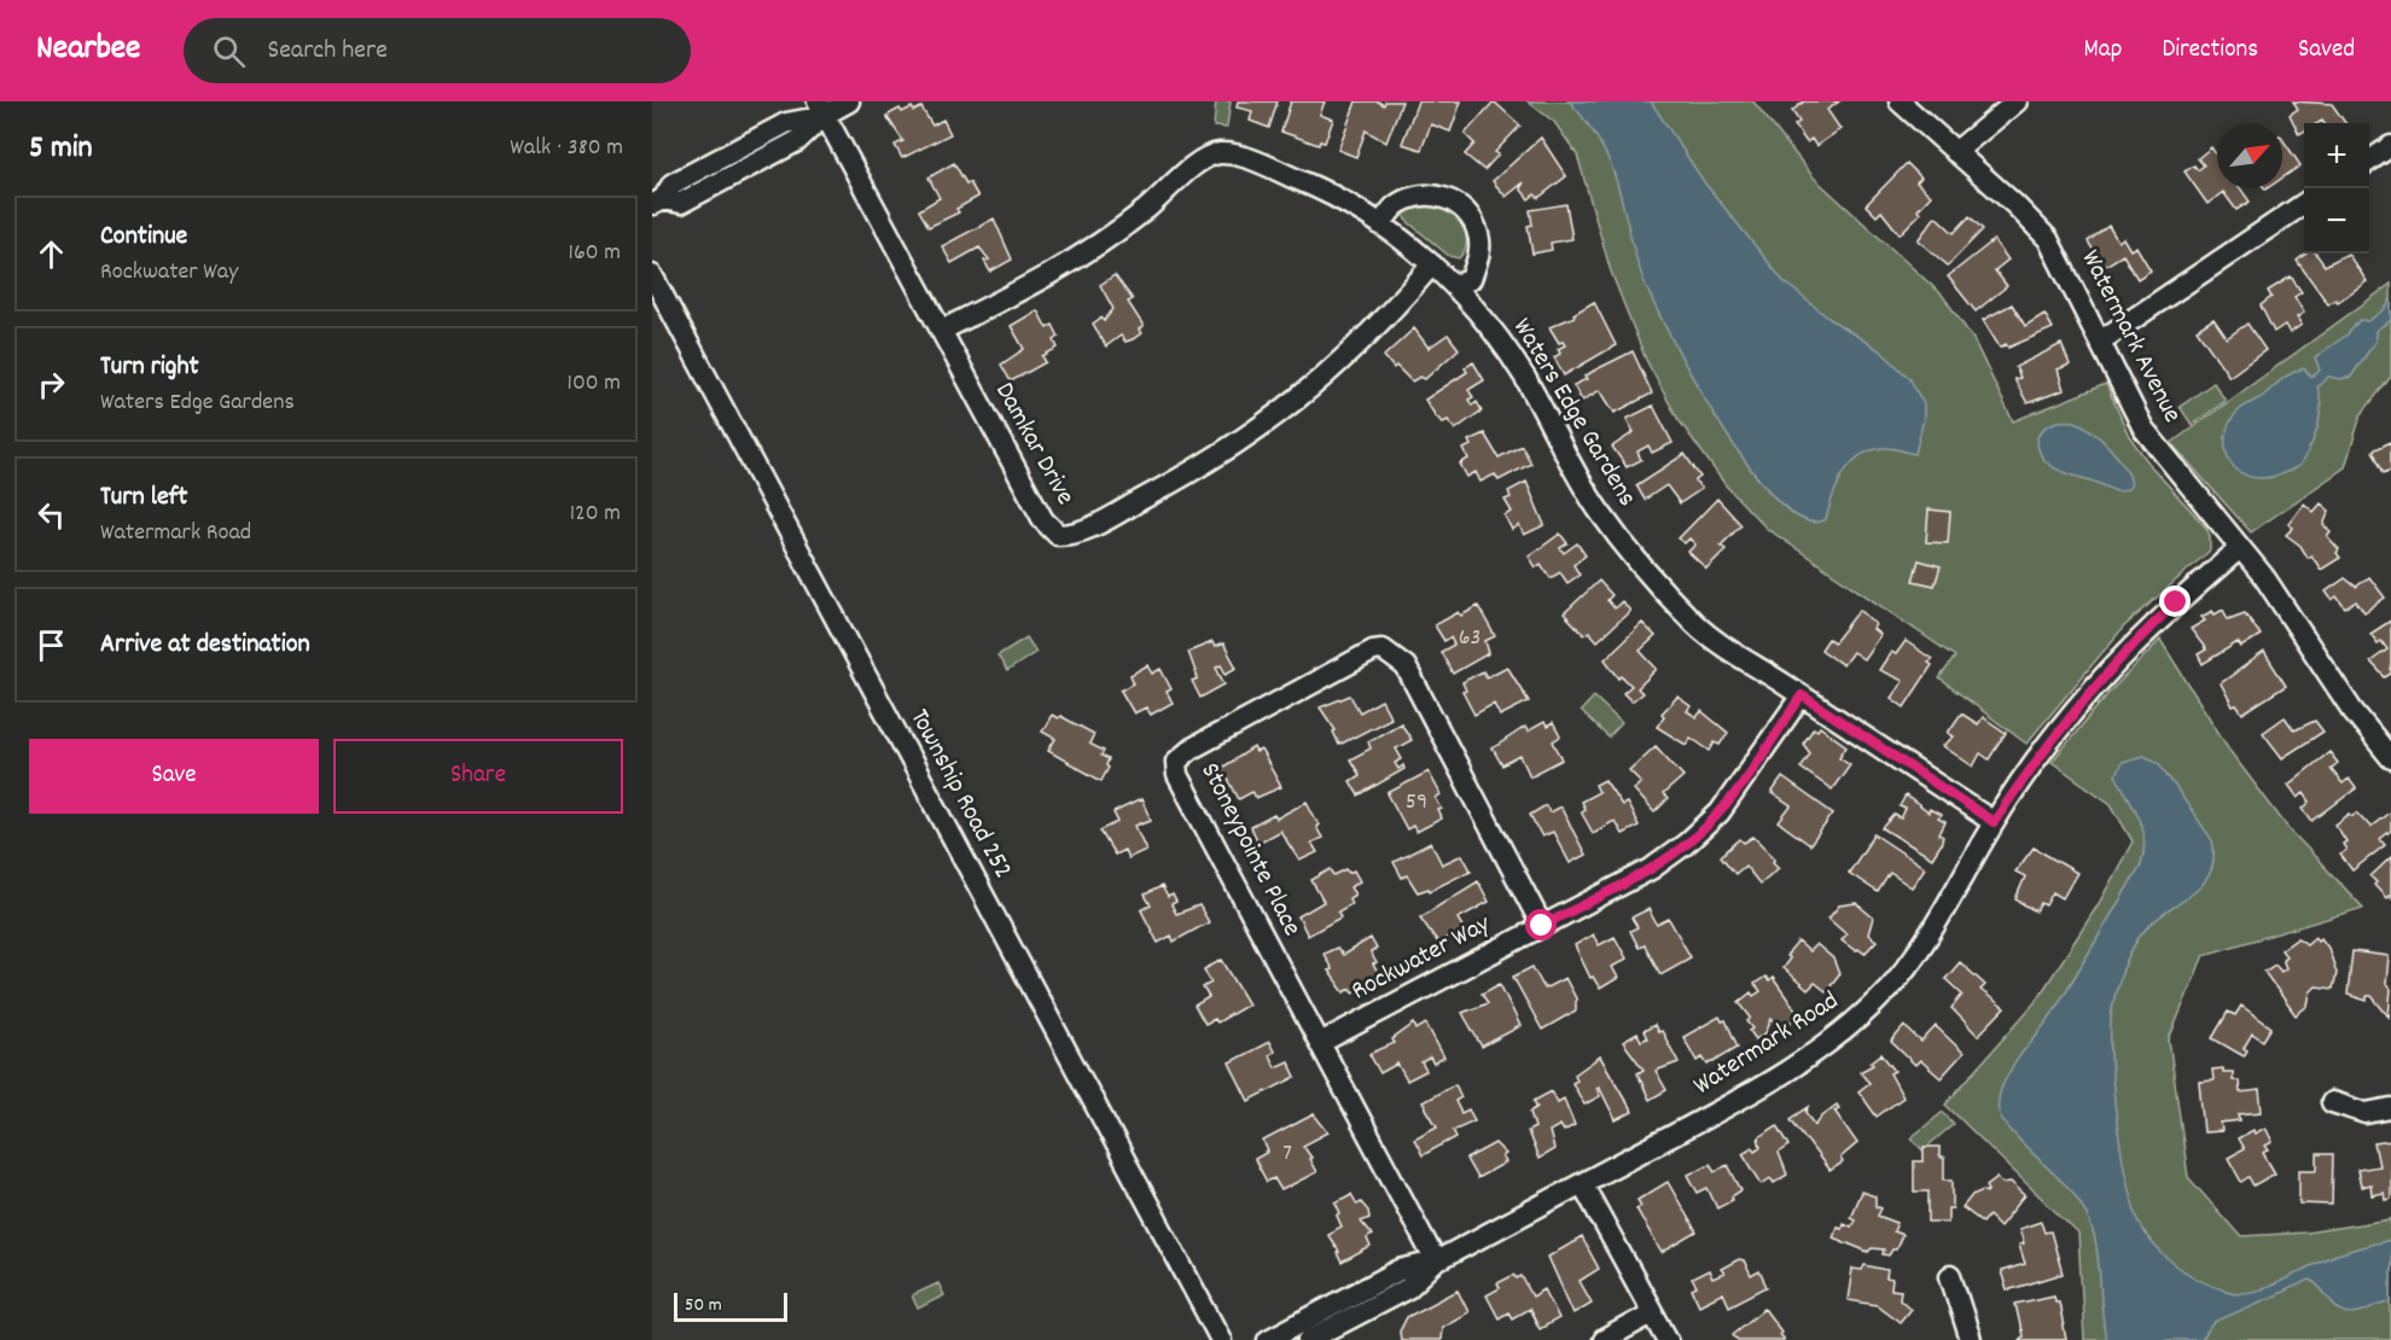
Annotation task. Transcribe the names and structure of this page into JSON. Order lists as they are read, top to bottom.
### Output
{
  "streets": {
    "street": [
      "Watermark Avenue",
      "Waters Edge Gardens",
      "Damkar Drive",
      "Township Road 252",
      "Stoneypointe Place",
      "Rockwater Way",
      "Watermark Road"
    ]
  },
  "crossings": [
    ["Watermark Avenue", "Watermark Road"],
    ["Waters Edge Gardens", "Damkar Drive"],
    ["Waters Edge Gardens", "Rockwater Way"],
    ["Waters Edge Gardens", "Watermark Road"],
    ["Stoneypointe Place", "Rockwater Way"],
    ["Stoneypointe Place", "Watermark Road"]
  ],
  "house_numbers": ["63", "59", "7"],
  "scale_bar": "50 m",
  "north": "top right",
  "page": {
    "header": "Nearbee",
    "search": "Search here",
    "nav": ["Map", "Directions", "Saved"],
    "heading": ["5 min", "Walk · 380 m"],
    "map_buttons": ["+", "−"],
    "list": [
      ["Continue", "Rockwater Way", "160 m"],
      ["Turn right", "Waters Edge Gardens", "100 m"],
      ["Turn left", "Watermark Road", "120 m"],
      "Arrive at destination"
    ],
    "buttons": ["Save", "Share"],
    "scale": "50 m"
  }
}
